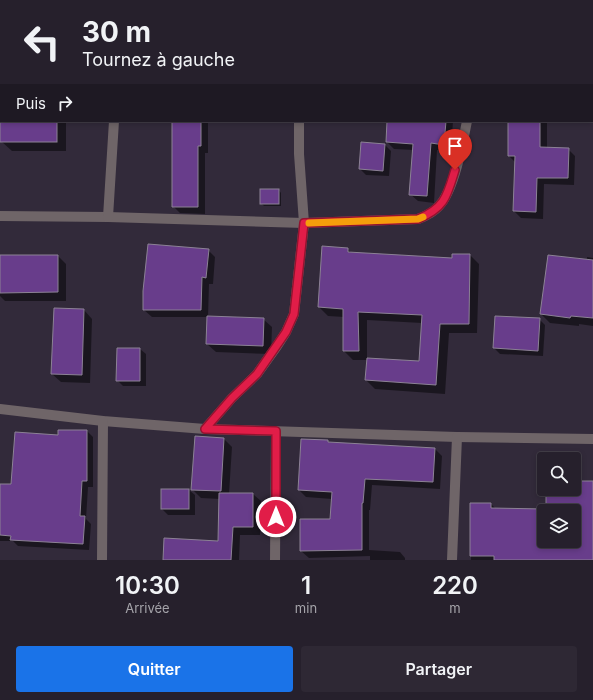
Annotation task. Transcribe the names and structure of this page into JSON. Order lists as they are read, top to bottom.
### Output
{
  "page": {
    "turn": ["30 m", "Tournez à gauche"],
    "then": "Puis",
    "eta": [
      "10:30",
      "Arrivée",
      "1",
      "min",
      "220",
      "m"
    ],
    "buttons": ["Quitter", "Partager"]
  }
}
